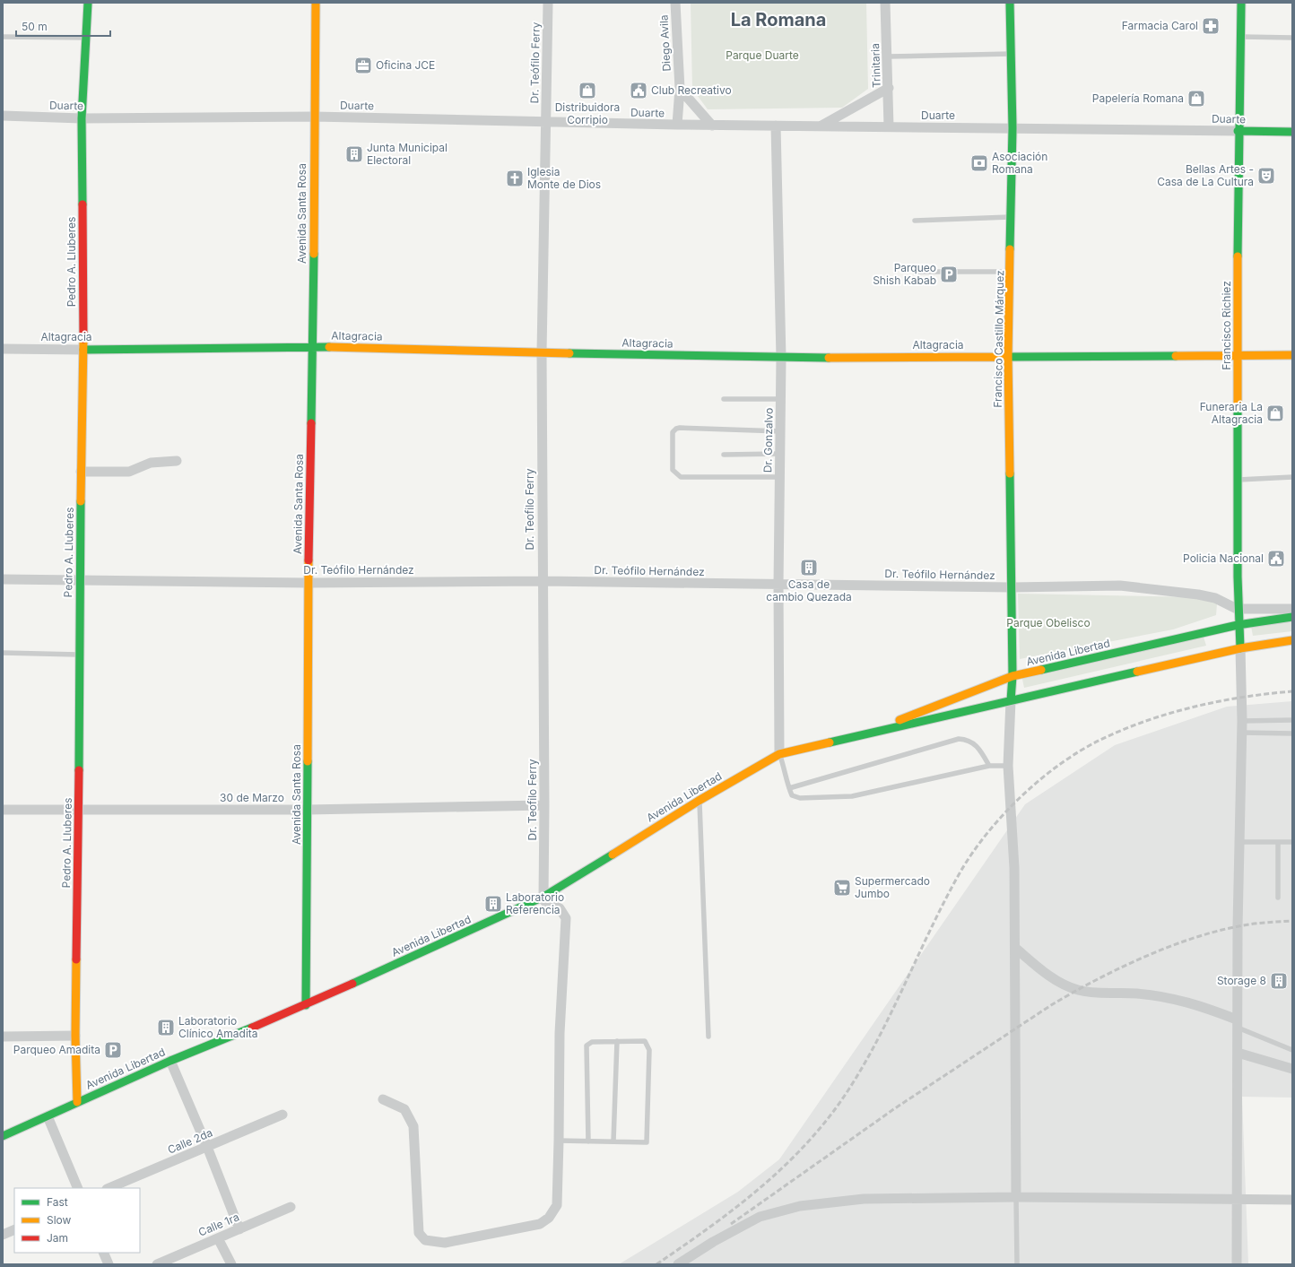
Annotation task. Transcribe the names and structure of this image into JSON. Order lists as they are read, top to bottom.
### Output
{
  "streets": {
    "main road": [
      "Duarte",
      "Avenida Santa Rosa",
      "Pedro A. Lluberes",
      "Francisco Richiez",
      "Altagracia",
      "Francisco Castillo Márquez",
      "Avenida Libertad"
    ],
    "street": [
      "Diego Avila",
      "Dr. Teófilo Ferry",
      "Trinitaria",
      "Dr. Gonzalvo",
      "Dr. Teofilo Ferry",
      "Dr. Teófilo Hernández",
      "30 de Marzo",
      "Calle 2da",
      "Calle 1ra"
    ]
  },
  "crossings": [
    ["Diego Avila", "Duarte"],
    ["Dr. Teófilo Ferry", "Duarte"],
    ["Dr. Teófilo Ferry", "Dr. Teofilo Ferry"],
    ["Trinitaria", "Duarte"],
    ["Duarte", "Avenida Santa Rosa"],
    ["Duarte", "Pedro A. Lluberes"],
    ["Duarte", "Francisco Richiez"],
    ["Duarte", "Francisco Castillo Márquez"],
    ["Duarte", "Dr. Gonzalvo"],
    ["Duarte", "Dr. Teofilo Ferry"],
    ["Avenida Santa Rosa", "Altagracia"],
    ["Avenida Santa Rosa", "Dr. Teófilo Hernández"],
    ["Avenida Santa Rosa", "Avenida Libertad"],
    ["Avenida Santa Rosa", "30 de Marzo"],
    ["Pedro A. Lluberes", "Altagracia"],
    ["Pedro A. Lluberes", "Dr. Teófilo Hernández"],
    ["Pedro A. Lluberes", "Avenida Libertad"],
    ["Pedro A. Lluberes", "30 de Marzo"],
    ["Francisco Richiez", "Altagracia"],
    ["Francisco Richiez", "Dr. Teófilo Hernández"],
    ["Francisco Richiez", "Avenida Libertad"],
    ["Altagracia", "Francisco Castillo Márquez"],
    ["Altagracia", "Dr. Gonzalvo"],
    ["Altagracia", "Dr. Teofilo Ferry"],
    ["Francisco Castillo Márquez", "Dr. Teófilo Hernández"],
    ["Francisco Castillo Márquez", "Avenida Libertad"],
    ["Dr. Gonzalvo", "Dr. Teófilo Hernández"],
    ["Dr. Gonzalvo", "Avenida Libertad"],
    ["Dr. Teofilo Ferry", "Dr. Teófilo Hernández"],
    ["Dr. Teofilo Ferry", "Avenida Libertad"],
    ["Dr. Teofilo Ferry", "30 de Marzo"]
  ],
  "districts": ["La Romana"],
  "parks": ["Parque Duarte", "Parque Obelisco"],
  "places": {
    "pharmacy": ["Farmacia Carol"],
    "office": ["Oficina JCE"],
    "shop": ["Distribuidora Corripio", "Papelería Romana", "Funeraria La Altagracia"],
    "public building": ["Club Recreativo", "Policia Nacional"],
    "building": [
      "Junta Municipal Electoral",
      "Casa de cambio Quezada",
      "Laboratorio Referencia",
      "Storage 8",
      "Laboratorio Clínico Amadita"
    ],
    "bank": ["Asociación Romana"],
    "theatre": ["Bellas Artes - Casa de La Cultura"],
    "church": ["Iglesia Monte de Dios"],
    "parking": ["Parqueo Shish Kabab", "Parqueo Amadita"],
    "supermarket": ["Supermercado Jumbo"]
  },
  "legend": ["Fast", "Slow", "Jam"],
  "scale_bar": "50 m"
}
